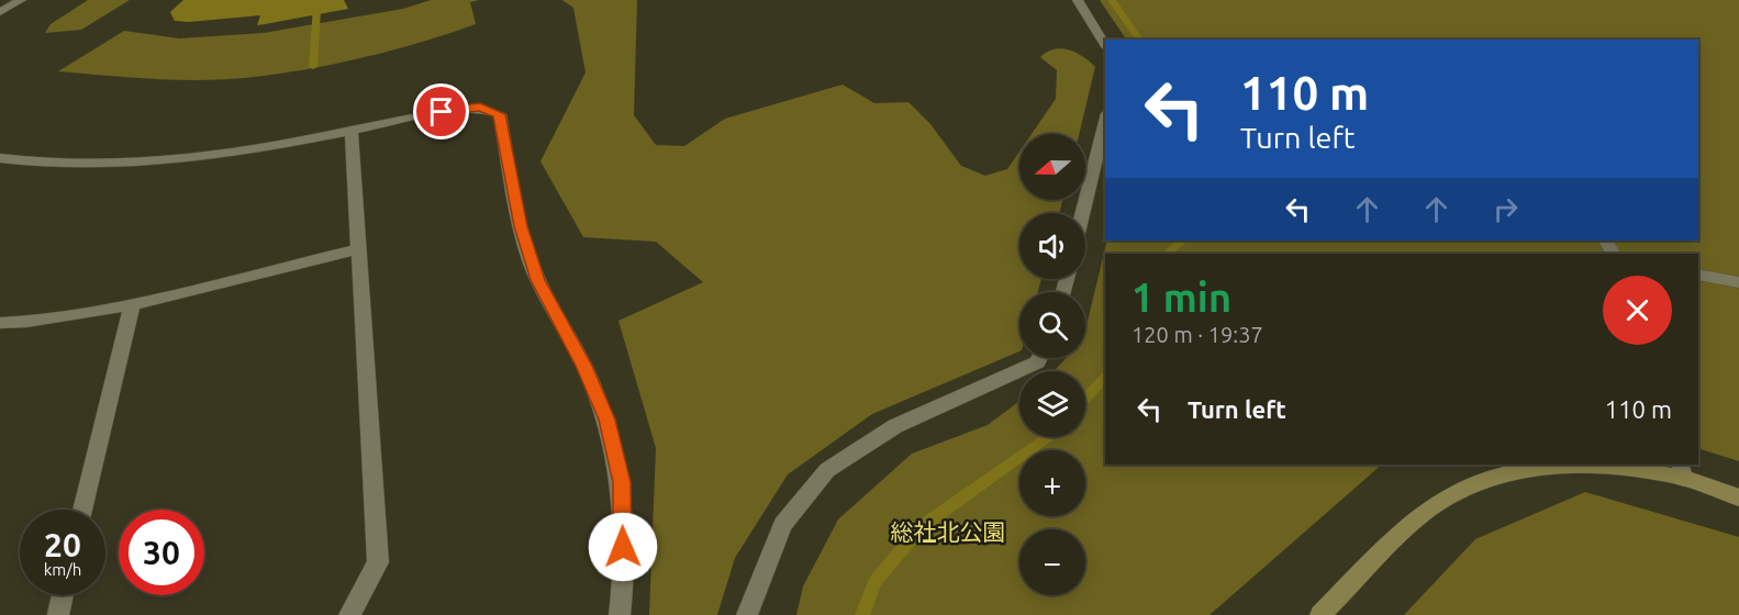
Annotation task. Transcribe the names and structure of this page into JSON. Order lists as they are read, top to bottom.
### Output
{
  "parks": ["総社北公園"],
  "north": "left",
  "page": {
    "turn": ["110 m", "Turn left"],
    "map_buttons": ["+", "−"],
    "heading": ["1 min", "120 m · 19:37"],
    "list": [
      {
        "name": "Turn left",
        "value": "110 m"
      }
    ],
    "speed": "20 km/h",
    "limit": "30"
  }
}
